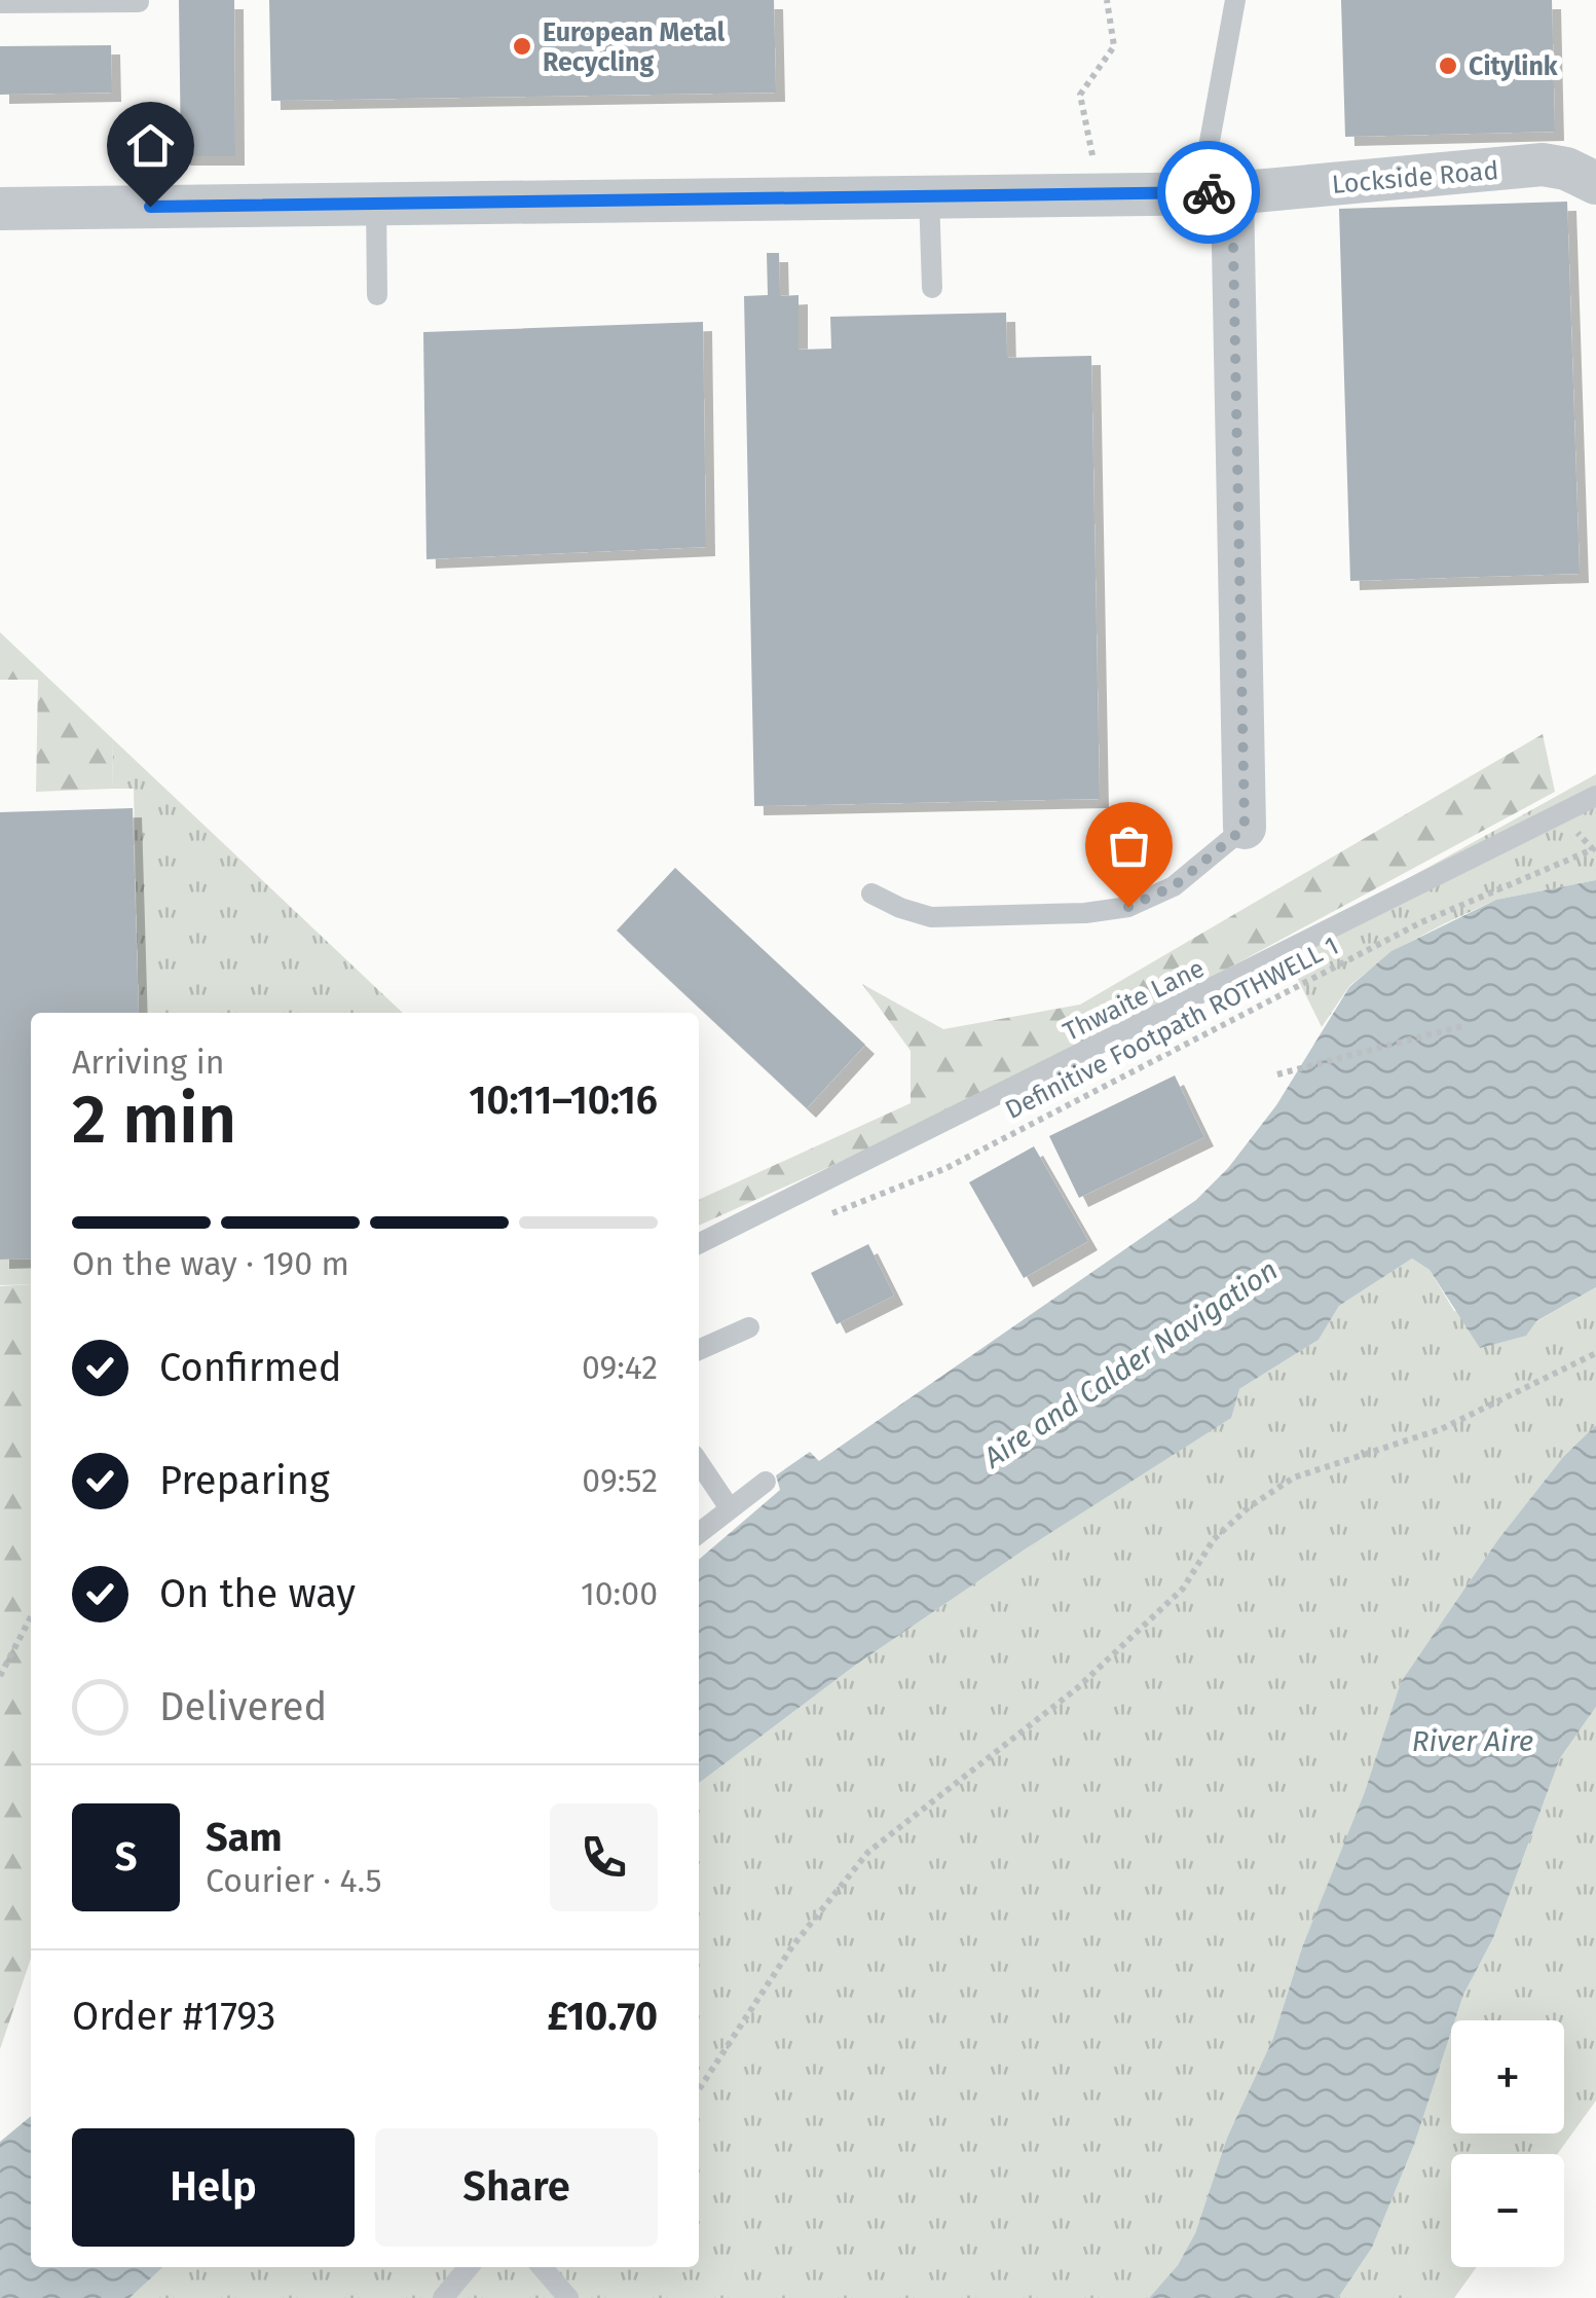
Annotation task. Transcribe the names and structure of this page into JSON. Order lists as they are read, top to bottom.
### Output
{
  "streets": {
    "street": ["Lockside Road"],
    "lane": ["Thwaite Lane"],
    "path": ["Definitive Footpath ROTHWELL 1"]
  },
  "crossings": [
    ["Thwaite Lane", "Definitive Footpath ROTHWELL 1"]
  ],
  "water": ["Aire and Calder Navigation", "River Aire"],
  "places": ["European Metal Recycling", "Citylink"],
  "page": {
    "heading": ["2 min", "Arriving in", "10:11–10:16"],
    "panel": [
      "Sam",
      "Courier · 4.5",
      "Order #1793",
      "£10.70"
    ],
    "bar": "On the way · 190 m",
    "list": [
      ["Confirmed", "09:42"],
      ["Preparing", "09:52"],
      ["On the way", "10:00"],
      "Delivered"
    ],
    "round": "S",
    "map_buttons": ["+", "−"],
    "buttons": ["Help", "Share"]
  }
}
